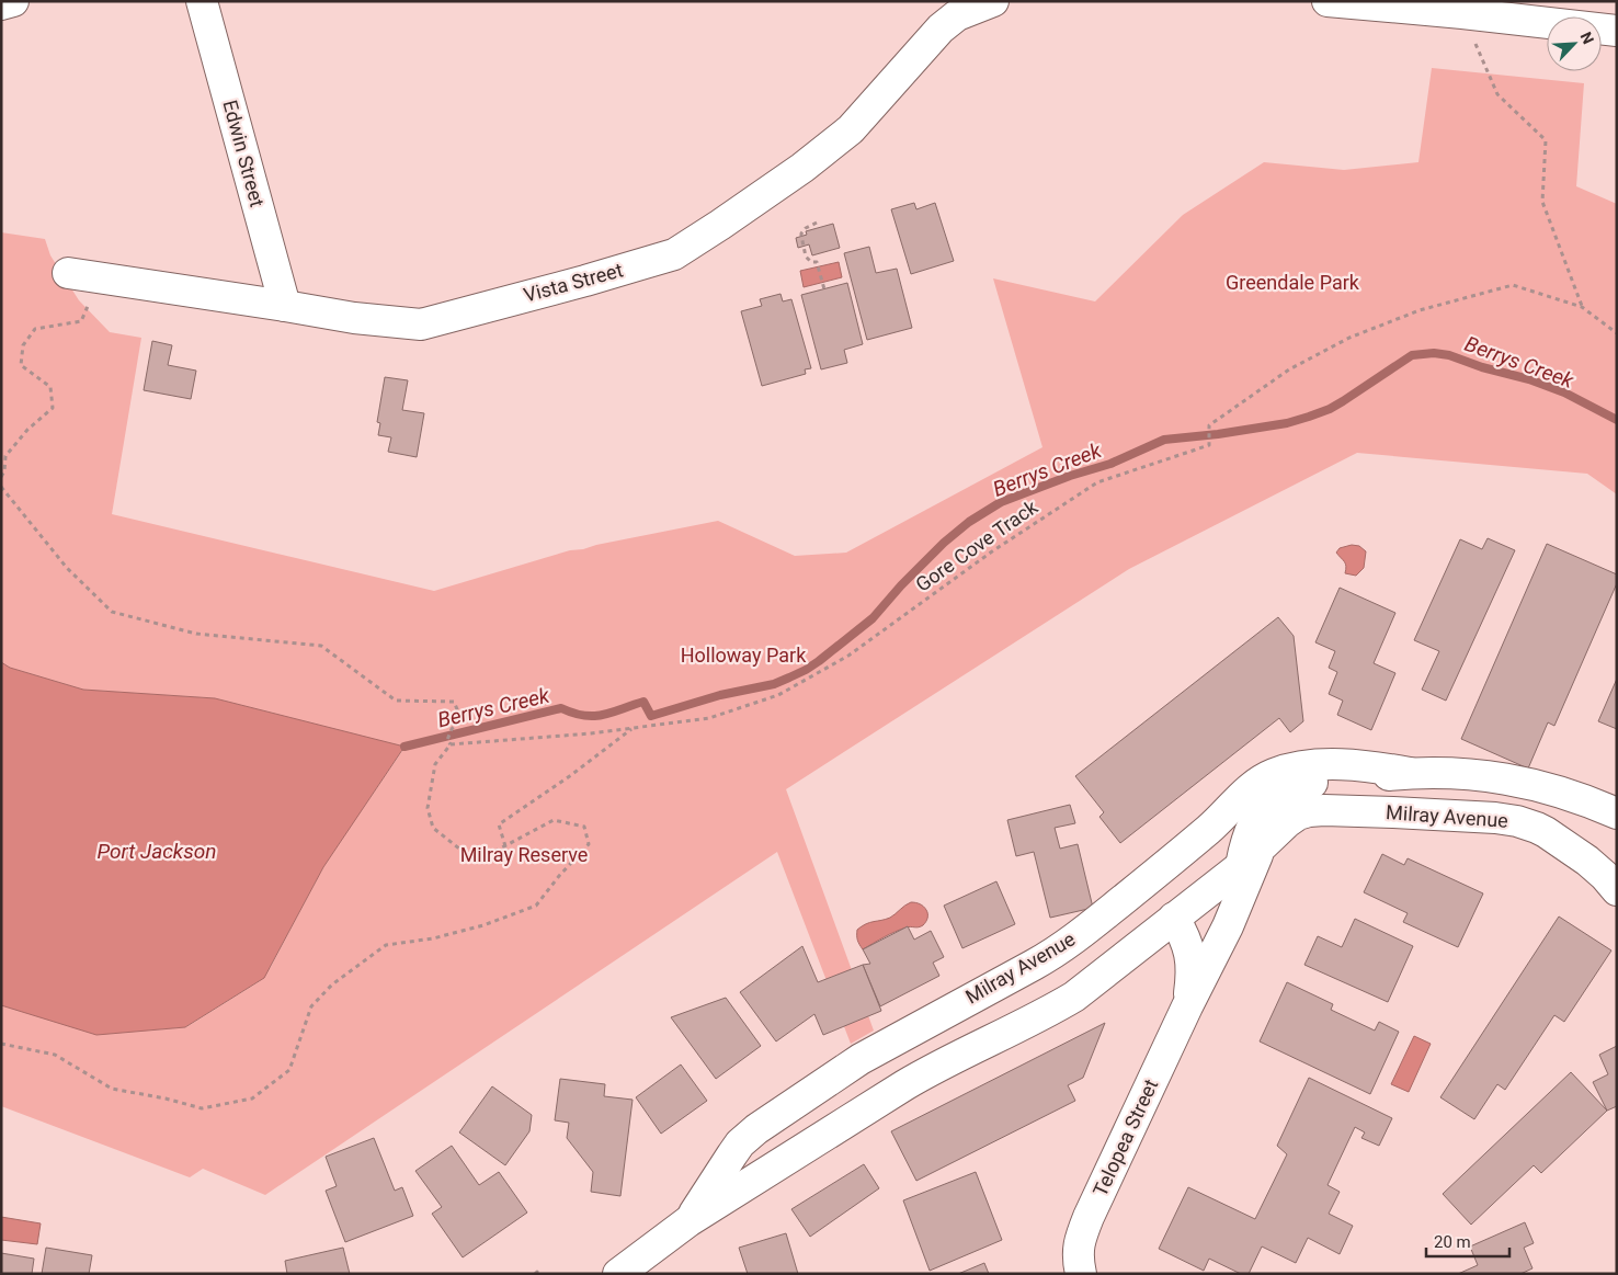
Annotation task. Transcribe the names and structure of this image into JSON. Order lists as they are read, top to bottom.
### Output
{
  "streets": {
    "street": [
      "Edwin Street",
      "Vista Street",
      "Milray Avenue",
      "Telopea Street"
    ],
    "path": ["Gore Cove Track"]
  },
  "crossings": [
    ["Edwin Street", "Vista Street"],
    ["Milray Avenue", "Telopea Street"]
  ],
  "water": ["Berrys Creek", "Port Jackson"],
  "parks": ["Greendale Park", "Holloway Park", "Milray Reserve"],
  "scale_bar": "20 m",
  "north": "top right"
}
